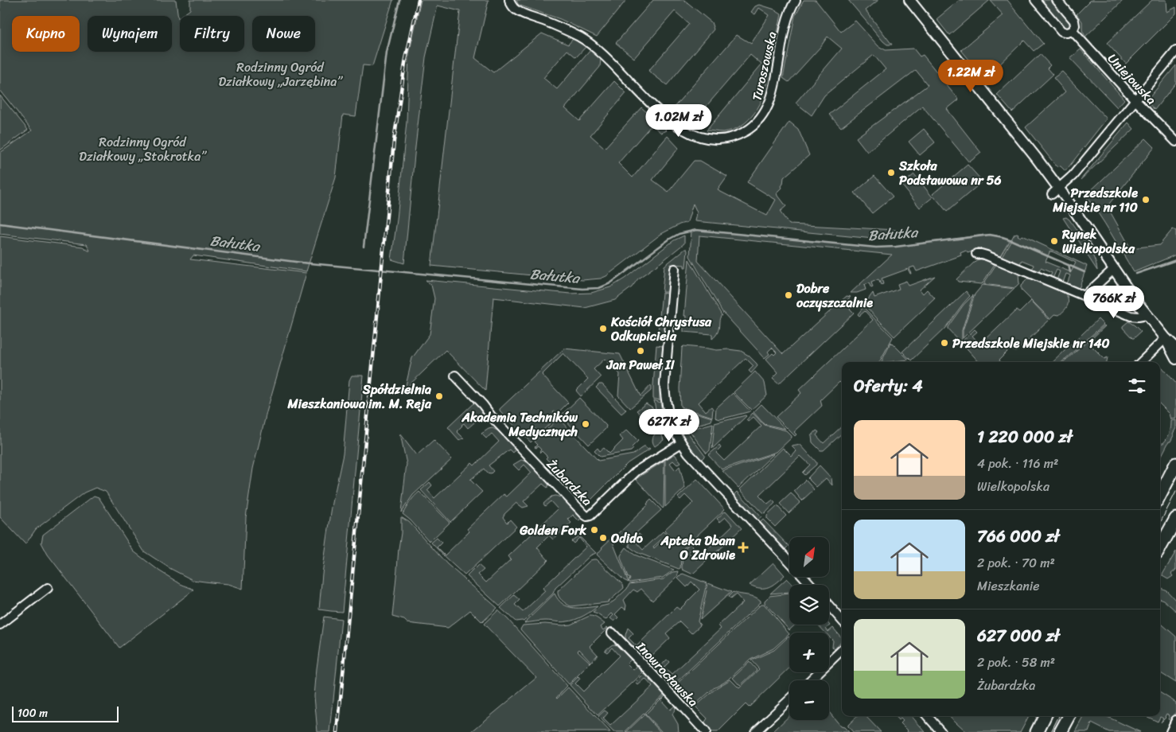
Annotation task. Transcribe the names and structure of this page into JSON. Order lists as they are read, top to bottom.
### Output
{
  "streets": {
    "street": [
      "Turoszowska",
      "Uniejowska",
      "Żubardzka",
      "Inowrocławska"
    ]
  },
  "water": ["Bałutka"],
  "parks": ["Rodzinny Ogród Działkowy „Jarzębina”", "Rodzinny Ogród Działkowy „Stokrotka”"],
  "places": {
    "other": [
      "Szkoła Podstawowa nr 56",
      "Przedszkole Miejskie nr 110",
      "Rynek Wielkopolska",
      "Dobre oczyszczalnie",
      "Kościół Chrystusa Odkupiciela",
      "Przedszkole Miejskie nr 140",
      "Jan Paweł II",
      "Spółdzielnia Mieszkaniowa im. M. Reja",
      "Akademia Techników Medycznych",
      "Golden Fork",
      "Odido"
    ],
    "health": ["Apteka Dbam O Zdrowie"]
  },
  "scale_bar": "100 m",
  "north": "top right",
  "page": {
    "chip": [
      "Kupno",
      "Wynajem",
      "Filtry",
      "Nowe"
    ],
    "price": [
      "1.22M zł",
      "1.02M zł",
      "766K zł",
      "627K zł"
    ],
    "heading": "Oferty: 4",
    "list": [
      {
        "name": "1 220 000 zł",
        "note": "4 pok. · 116 m² · Wielkopolska"
      },
      {
        "name": "766 000 zł",
        "note": "2 pok. · 70 m² · Mieszkanie"
      },
      {
        "name": "627 000 zł",
        "note": "2 pok. · 58 m² · Żubardzka"
      }
    ],
    "map_buttons": ["+", "−"],
    "scale": "100 m"
  }
}
